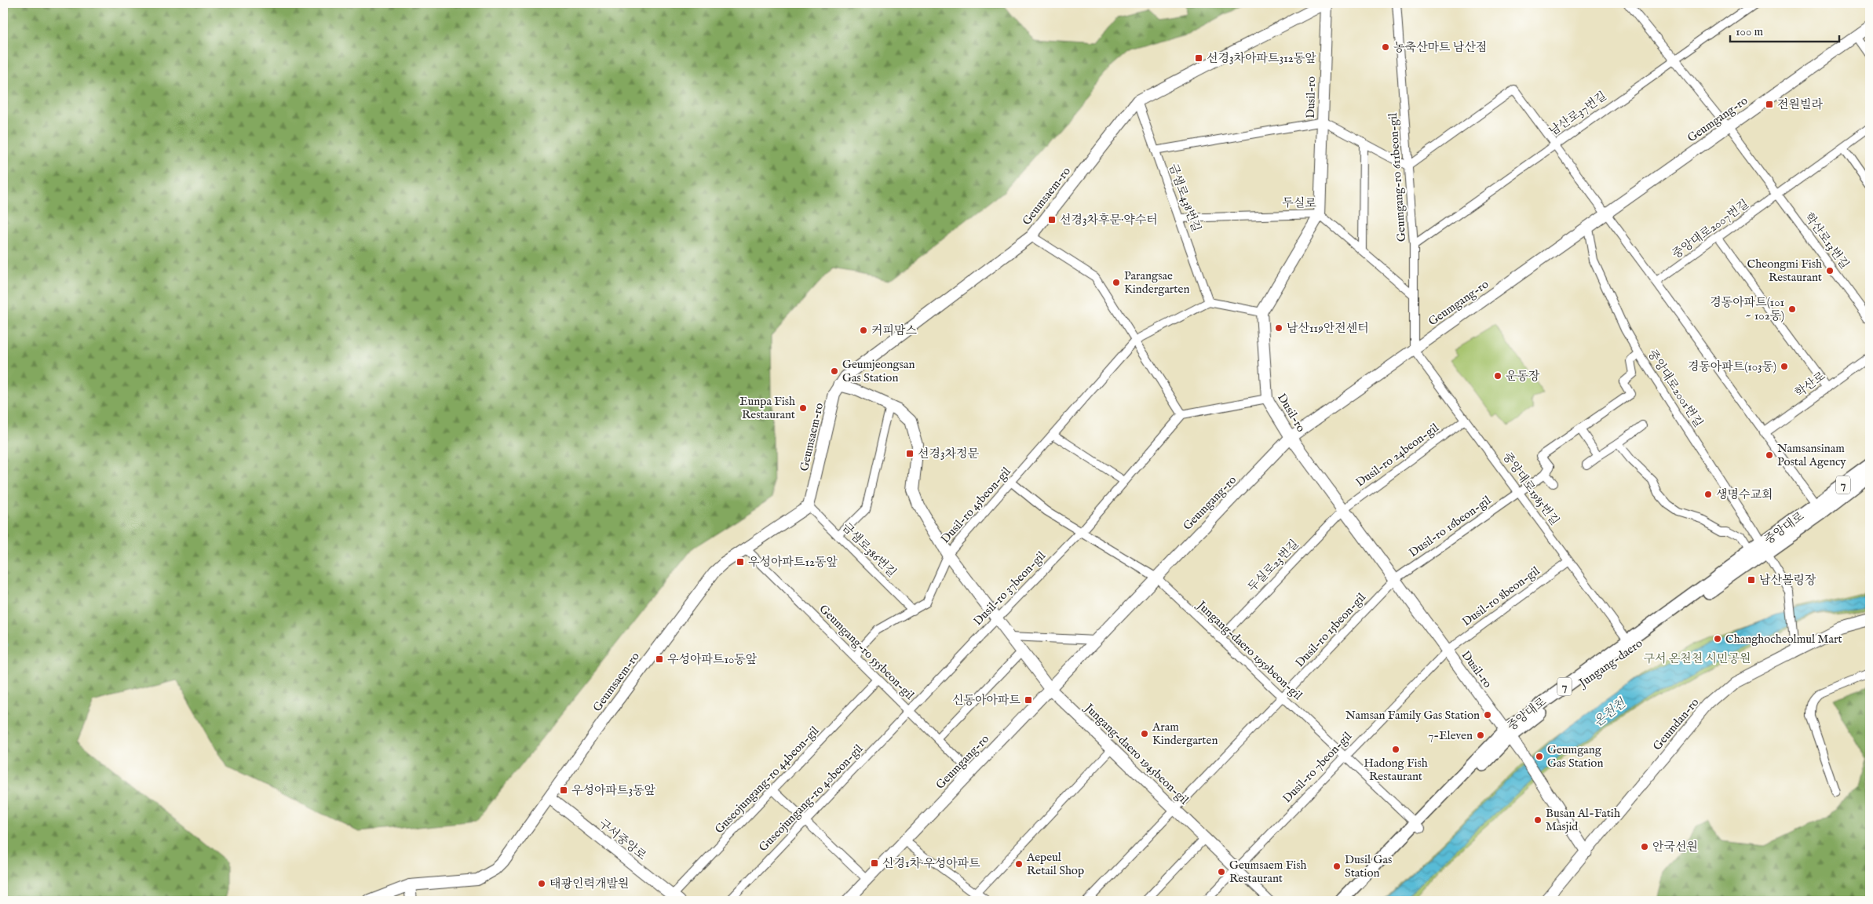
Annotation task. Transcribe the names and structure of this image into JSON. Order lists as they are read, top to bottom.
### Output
{
  "streets": {
    "main road": ["7", "중앙대로", "Jungang-daero"],
    "street": [
      "Dusil-ro",
      "남산로37번길",
      "Geumgang-ro",
      "Geumgang-ro 611beon-gil",
      "Geumsaem-ro",
      "금샘로438번길",
      "두실로",
      "중앙대로2007번길",
      "학산로13번길",
      "학산로",
      "중앙대로2001번길",
      "Dusil-ro 24beon-gil",
      "중앙대로1985번길",
      "Dusil-ro 45beon-gil",
      "Dusil-ro 16beon-gil",
      "금샘로386번길",
      "두실로23번길",
      "Dusil-ro 37beon-gil",
      "Dusil-ro 8beon-gil",
      "Dusil-ro 15beon-gil",
      "Jungang-daero 1959beon-gil",
      "Geumgang-ro 555beon-gil",
      "Geumdan-ro",
      "Jungang-daero 1945beon-gil",
      "Dusil-ro 7beon-gil",
      "Guseojungang-ro 44beon-gil",
      "Guseojungang-ro 40beon-gil",
      "구서중앙로"
    ]
  },
  "crossings": [
    ["Dusil-ro", "Geumgang-ro"],
    ["Dusil-ro", "Geumsaem-ro"],
    ["Dusil-ro", "두실로"],
    ["Dusil-ro", "Dusil-ro 24beon-gil"],
    ["Dusil-ro", "Dusil-ro 16beon-gil"],
    ["Dusil-ro", "중앙대로"],
    ["Dusil-ro", "두실로23번길"],
    ["Dusil-ro", "Dusil-ro 8beon-gil"],
    ["Dusil-ro", "Dusil-ro 15beon-gil"],
    ["Dusil-ro", "Jungang-daero"],
    ["Dusil-ro", "Geumdan-ro"],
    ["Dusil-ro", "Dusil-ro 7beon-gil"],
    ["남산로37번길", "Geumgang-ro 611beon-gil"],
    ["남산로37번길", "학산로13번길"],
    ["Geumgang-ro", "Geumgang-ro 611beon-gil"],
    ["Geumgang-ro", "학산로13번길"],
    ["Geumgang-ro", "중앙대로2001번길"],
    ["Geumgang-ro", "중앙대로1985번길"],
    ["Geumgang-ro", "Jungang-daero 1959beon-gil"],
    ["Geumgang-ro", "Geumgang-ro 555beon-gil"],
    ["Geumgang-ro", "Jungang-daero 1945beon-gil"],
    ["Geumgang-ro 611beon-gil", "두실로"],
    ["Geumgang-ro 611beon-gil", "중앙대로1985번길"],
    ["Geumsaem-ro", "금샘로438번길"],
    ["Geumsaem-ro", "금샘로386번길"],
    ["Geumsaem-ro", "Geumgang-ro 555beon-gil"],
    ["Geumsaem-ro", "Jungang-daero 1945beon-gil"],
    ["Geumsaem-ro", "구서중앙로"],
    ["금샘로438번길", "두실로"],
    ["금샘로438번길", "Dusil-ro 45beon-gil"],
    ["중앙대로2007번길", "학산로13번길"],
    ["중앙대로2001번길", "중앙대로"],
    ["중앙대로2001번길", "Jungang-daero"],
    ["Dusil-ro 24beon-gil", "중앙대로1985번길"],
    ["Dusil-ro 24beon-gil", "두실로23번길"],
    ["7", "Jungang-daero 1959beon-gil"],
    ["7", "Jungang-daero"],
    ["중앙대로1985번길", "Dusil-ro 16beon-gil"],
    ["중앙대로1985번길", "중앙대로"],
    ["중앙대로1985번길", "Dusil-ro 8beon-gil"],
    ["Dusil-ro 45beon-gil", "금샘로386번길"],
    ["Dusil-ro 45beon-gil", "Jungang-daero 1959beon-gil"],
    ["Dusil-ro 45beon-gil", "Geumgang-ro 555beon-gil"],
    ["Dusil-ro 45beon-gil", "Jungang-daero 1945beon-gil"],
    ["Dusil-ro 16beon-gil", "Dusil-ro 15beon-gil"],
    ["중앙대로", "Jungang-daero"],
    ["두실로23번길", "Jungang-daero 1959beon-gil"],
    ["Dusil-ro 37beon-gil", "Jungang-daero 1959beon-gil"],
    ["Dusil-ro 37beon-gil", "Geumgang-ro 555beon-gil"],
    ["Dusil-ro 37beon-gil", "Jungang-daero 1945beon-gil"],
    ["Dusil-ro 37beon-gil", "Guseojungang-ro 40beon-gil"],
    ["Dusil-ro 8beon-gil", "Dusil-ro 7beon-gil"],
    ["Dusil-ro 15beon-gil", "Jungang-daero 1959beon-gil"],
    ["Dusil-ro 15beon-gil", "Jungang-daero 1945beon-gil"],
    ["Jungang-daero 1959beon-gil", "Jungang-daero"],
    ["Jungang-daero 1959beon-gil", "Dusil-ro 7beon-gil"],
    ["Geumgang-ro 555beon-gil", "Guseojungang-ro 44beon-gil"],
    ["Geumgang-ro 555beon-gil", "Guseojungang-ro 40beon-gil"],
    ["Jungang-daero 1945beon-gil", "Dusil-ro 7beon-gil"],
    ["Guseojungang-ro 44beon-gil", "구서중앙로"]
  ],
  "water": ["온천천"],
  "parks": ["구서 온천천 시민공원"],
  "places": {
    "other": [
      "농축산마트 남산점",
      "Cheongmi Fish Restaurant",
      "Parangsae Kindergarten",
      "경동아파트(101 ~ 102동)",
      "남산119안전센터",
      "커피맘스",
      "경동아파트(103동)",
      "Geumjeongsan Gas Station",
      "운동장",
      "Eunpa Fish Restaurant",
      "Namsansinam Postal Agency",
      "생명수교회",
      "Changhocheolmul Mart",
      "Namsan Family Gas Station",
      "Aram Kindergarten",
      "7-Eleven",
      "Hadong Fish Restaurant",
      "Geumgang Gas Station",
      "Busan Al-Fatih Masjid",
      "안국선원",
      "Aepeul Retail Shop",
      "Dusil Gas Station",
      "Geumsaem Fish Restaurant",
      "태광인력개발원"
    ],
    "transit": [
      "선경3차아파트312동앞",
      "전원빌라",
      "선경3차후문·약수터",
      "선경3차정문",
      "우성아파트12동앞",
      "남산볼링장",
      "우성아파트10동앞",
      "신동아아파트",
      "우성아파트3동앞",
      "신경1차·우성아파트"
    ]
  },
  "scale_bar": "100 m"
}
